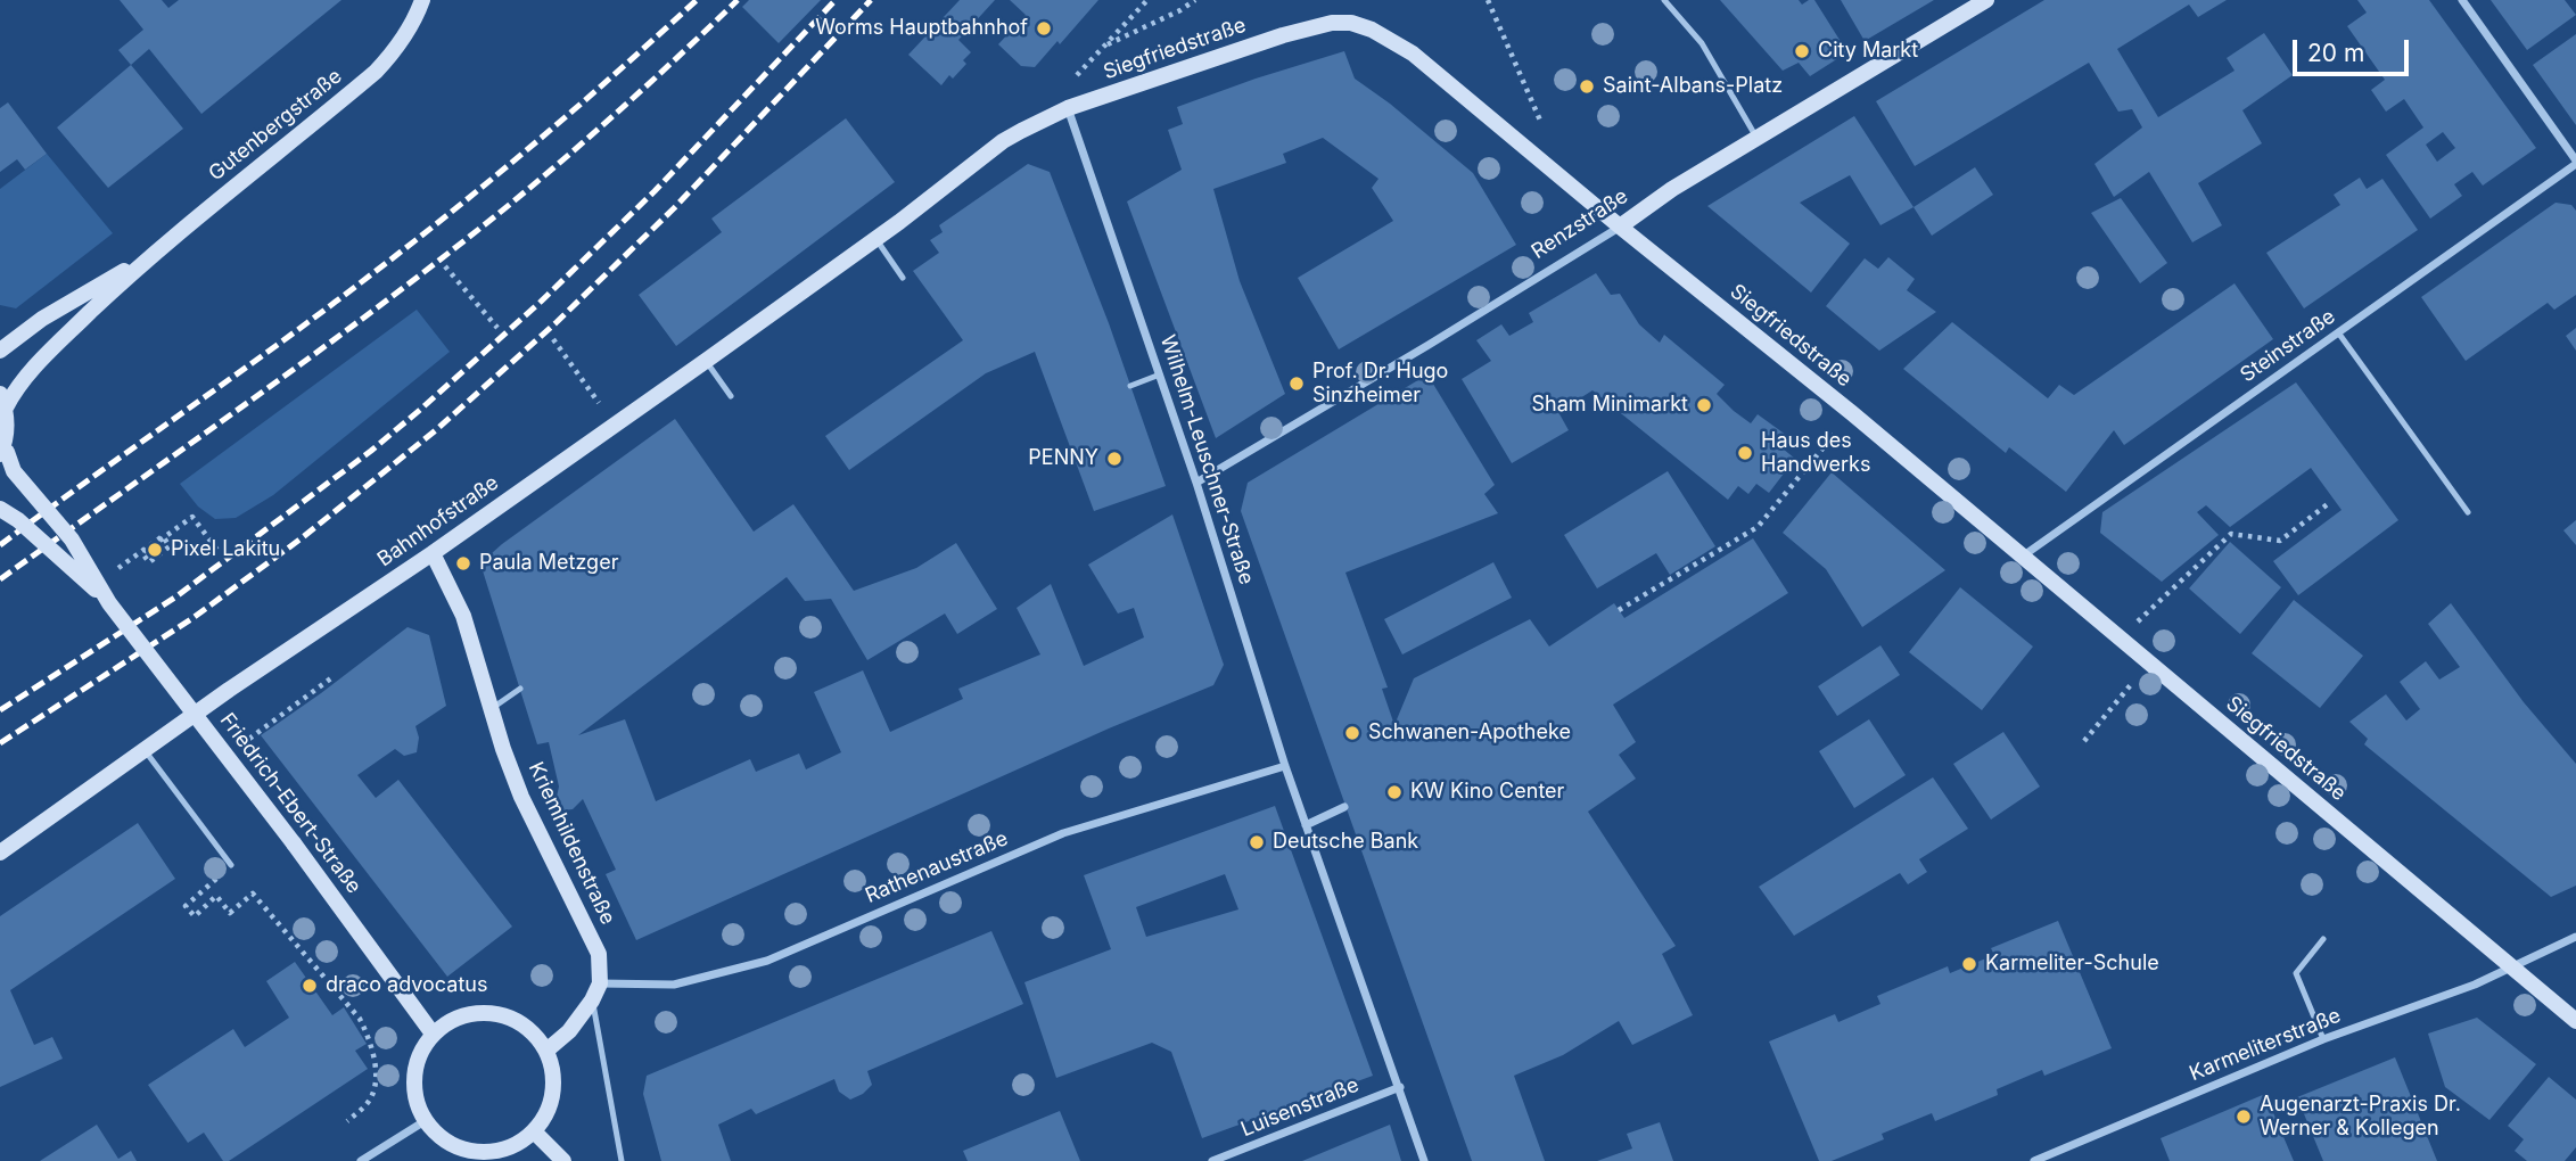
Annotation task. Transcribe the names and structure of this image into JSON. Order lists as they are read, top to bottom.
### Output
{
  "streets": {
    "street": [
      "Siegfriedstraße",
      "Gutenbergstraße",
      "Renzstraße",
      "Steinstraße",
      "Wilhelm-Leuschner-Straße",
      "Bahnhofstraße",
      "Friedrich-Ebert-Straße",
      "Kriemhildenstraße",
      "Rathenaustraße",
      "Karmeliterstraße",
      "Luisenstraße"
    ]
  },
  "crossings": [
    ["Siegfriedstraße", "Renzstraße"],
    ["Siegfriedstraße", "Steinstraße"],
    ["Siegfriedstraße", "Wilhelm-Leuschner-Straße"],
    ["Siegfriedstraße", "Bahnhofstraße"],
    ["Siegfriedstraße", "Karmeliterstraße"],
    ["Renzstraße", "Wilhelm-Leuschner-Straße"],
    ["Wilhelm-Leuschner-Straße", "Rathenaustraße"],
    ["Wilhelm-Leuschner-Straße", "Luisenstraße"],
    ["Bahnhofstraße", "Kriemhildenstraße"],
    ["Kriemhildenstraße", "Rathenaustraße"]
  ],
  "places": [
    "Worms Hauptbahnhof",
    "City Markt",
    "Saint-Albans-Platz",
    "Prof. Dr. Hugo Sinzheimer",
    "Sham Minimarkt",
    "Haus des Handwerks",
    "PENNY",
    "Pixel Lakitu",
    "Paula Metzger",
    "Schwanen-Apotheke",
    "KW Kino Center",
    "Deutsche Bank",
    "Karmeliter-Schule",
    "draco advocatus",
    "Augenarzt-Praxis Dr. Werner & Kollegen"
  ],
  "scale_bar": "20 m"
}
